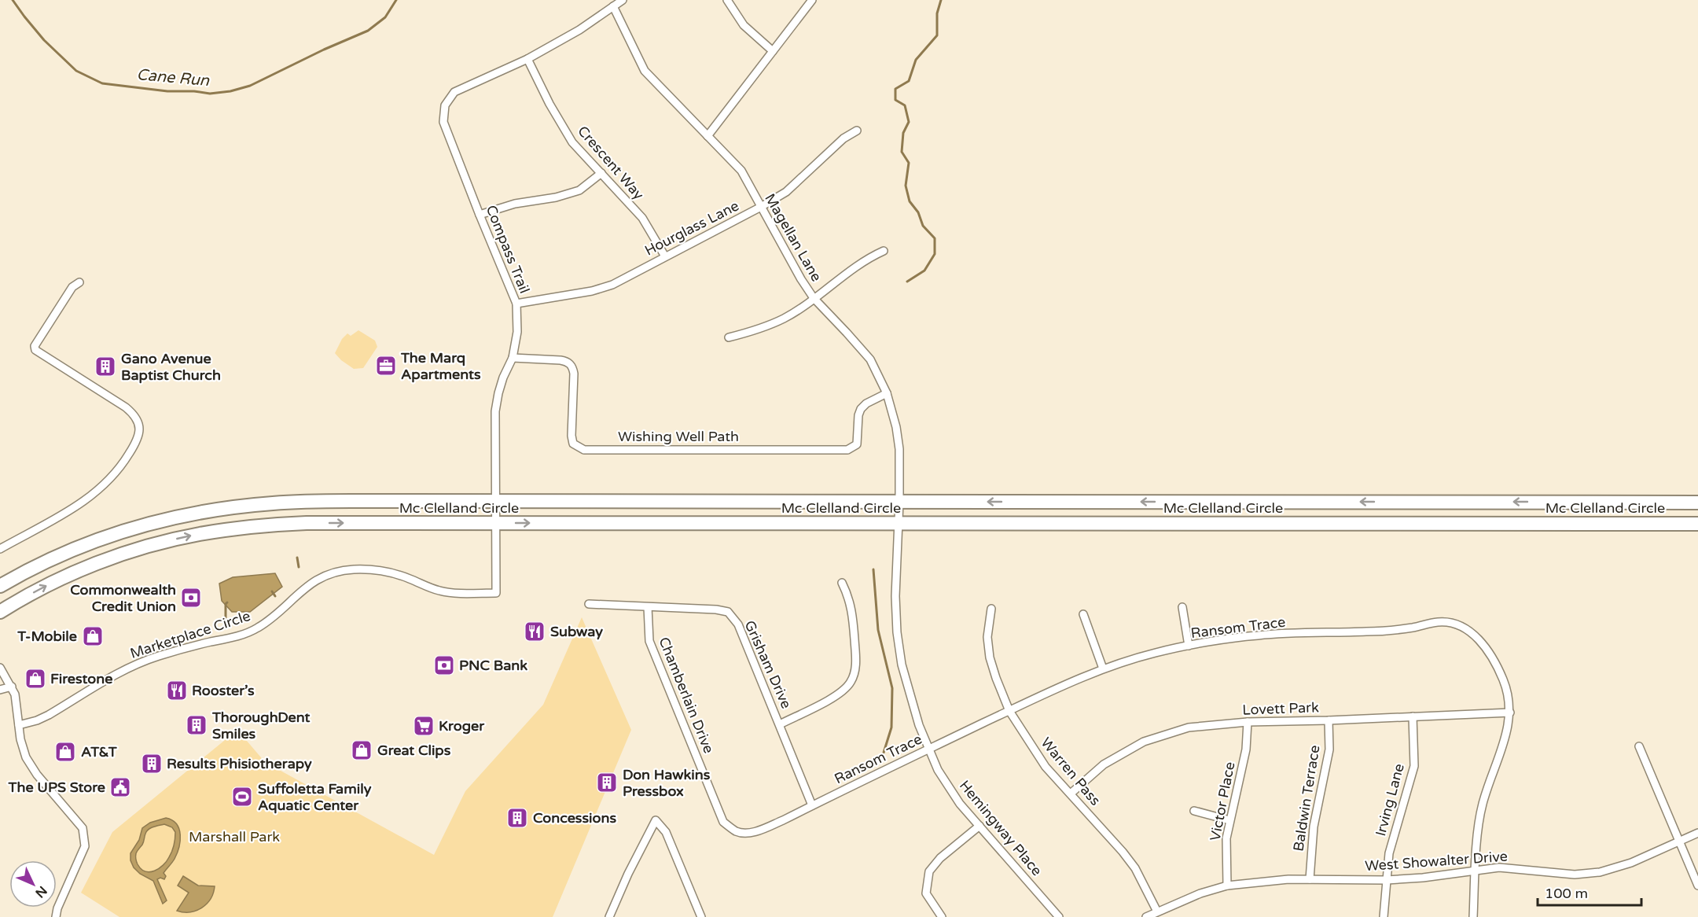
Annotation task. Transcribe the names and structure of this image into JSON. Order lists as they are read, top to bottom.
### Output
{
  "streets": {
    "highway": ["Mc Clelland Circle"],
    "street": [
      "Crescent Way",
      "Hourglass Lane",
      "Magellan Lane",
      "Compass Trail",
      "Wishing Well Path",
      "Ransom Trace",
      "Marketplace Circle",
      "Grisham Drive",
      "Chamberlain Drive",
      "Lovett Park",
      "Warren Pass",
      "Baldwin Terrace",
      "Irving Lane",
      "Victor Place",
      "Hemingway Place",
      "West Showalter Drive"
    ]
  },
  "crossings": [
    ["Crescent Way", "Hourglass Lane"],
    ["Crescent Way", "Compass Trail"],
    ["Hourglass Lane", "Magellan Lane"],
    ["Hourglass Lane", "Compass Trail"],
    ["Magellan Lane", "Wishing Well Path"],
    ["Magellan Lane", "Mc Clelland Circle"],
    ["Magellan Lane", "Hemingway Place"],
    ["Compass Trail", "Wishing Well Path"],
    ["Compass Trail", "Mc Clelland Circle"],
    ["Compass Trail", "Marketplace Circle"],
    ["Mc Clelland Circle", "Marketplace Circle"],
    ["Mc Clelland Circle", "Hemingway Place"],
    ["Ransom Trace", "Grisham Drive"],
    ["Ransom Trace", "Chamberlain Drive"],
    ["Ransom Trace", "Lovett Park"],
    ["Ransom Trace", "Warren Pass"],
    ["Ransom Trace", "Hemingway Place"],
    ["Ransom Trace", "West Showalter Drive"],
    ["Grisham Drive", "Chamberlain Drive"],
    ["Lovett Park", "Warren Pass"],
    ["Lovett Park", "Baldwin Terrace"],
    ["Lovett Park", "Irving Lane"],
    ["Lovett Park", "Victor Place"],
    ["Warren Pass", "West Showalter Drive"],
    ["Baldwin Terrace", "West Showalter Drive"],
    ["Irving Lane", "West Showalter Drive"],
    ["Victor Place", "West Showalter Drive"]
  ],
  "water": ["Cane Run"],
  "parks": ["Marshall Park"],
  "places": {
    "office": ["The Marq Apartments"],
    "building": [
      "Gano Avenue Baptist Church",
      "ThoroughDent Smiles",
      "Results Phisiotherapy",
      "Don Hawkins Pressbox",
      "Concessions"
    ],
    "bank": ["Commonwealth Credit Union", "PNC Bank"],
    "restaurant": ["Subway", "Rooster’s"],
    "shop": [
      "T-Mobile",
      "Firestone",
      "Great Clips",
      "AT&T"
    ],
    "supermarket": ["Kroger"],
    "public building": ["The UPS Store"],
    "sports": ["Suffoletta Family Aquatic Center"]
  },
  "scale_bar": "100 m",
  "north": "bottom right"
}
